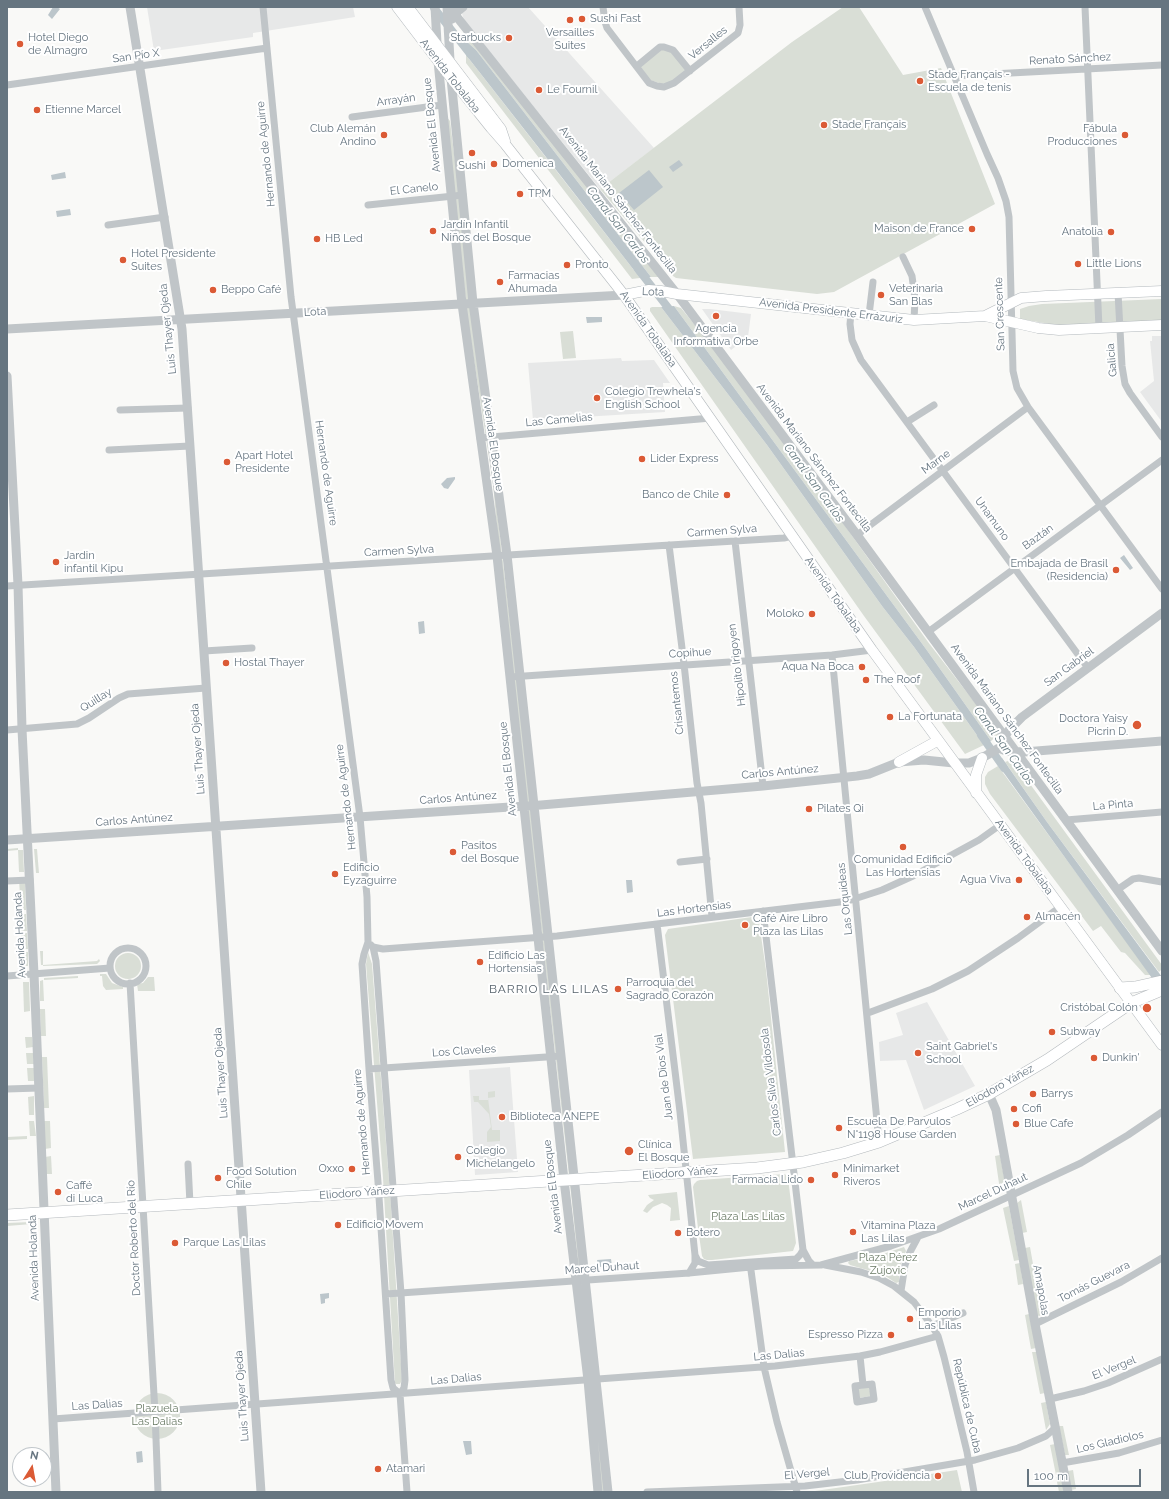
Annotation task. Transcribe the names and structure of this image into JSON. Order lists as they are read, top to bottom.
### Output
{
  "streets": {
    "main road": [
      "Avenida Tobalaba",
      "Lota",
      "Avenida Presidente Errázuriz",
      "Eliodoro Yáñez"
    ],
    "street": [
      "Versalles",
      "San Pío X",
      "Renato Sánchez",
      "Arrayán",
      "Avenida El Bosque",
      "Hernando de Aguirre",
      "El Canelo",
      "Avenida Mariano Sánchez Fontecilla",
      "San Crescente",
      "Luis Thayer Ojeda",
      "Galicia",
      "Las Camelias",
      "Marne",
      "Unamuno",
      "Carmen Sylva",
      "Baztán",
      "Copihue",
      "Hipolito Irigoyen",
      "San Gabriel",
      "Quillay",
      "Crisantemos",
      "Carlos Antúnez",
      "La Pinta",
      "Las Orquídeas",
      "Las Hortensias",
      "Avenida Holanda",
      "Los Claveles",
      "Juan de Dios Vial",
      "Carlos Silva Vildosola",
      "Marcel Duhaut",
      "Doctor Roberto del Río",
      "Tomás Guevara",
      "Amapolas",
      "Las Dalias",
      "El Vergel",
      "República de Cuba",
      "Los Gladiolos"
    ]
  },
  "crossings": [
    ["San Pío X", "Hernando de Aguirre"],
    ["San Pío X", "Luis Thayer Ojeda"],
    ["Renato Sánchez", "San Crescente"],
    ["Avenida Tobalaba", "Avenida El Bosque"],
    ["Avenida Tobalaba", "Lota"],
    ["Avenida Tobalaba", "Las Camelias"],
    ["Avenida Tobalaba", "Carmen Sylva"],
    ["Avenida Tobalaba", "Copihue"],
    ["Avenida Tobalaba", "Carlos Antúnez"],
    ["Avenida Tobalaba", "Las Hortensias"],
    ["Avenida Tobalaba", "Eliodoro Yáñez"],
    ["Arrayán", "Avenida El Bosque"],
    ["Avenida El Bosque", "El Canelo"],
    ["Avenida El Bosque", "Avenida Mariano Sánchez Fontecilla"],
    ["Avenida El Bosque", "Lota"],
    ["Avenida El Bosque", "Las Camelias"],
    ["Avenida El Bosque", "Carmen Sylva"],
    ["Avenida El Bosque", "Copihue"],
    ["Avenida El Bosque", "Carlos Antúnez"],
    ["Avenida El Bosque", "Las Hortensias"],
    ["Avenida El Bosque", "Los Claveles"],
    ["Avenida El Bosque", "Eliodoro Yáñez"],
    ["Avenida El Bosque", "Marcel Duhaut"],
    ["Avenida El Bosque", "Las Dalias"],
    ["Hernando de Aguirre", "Lota"],
    ["Hernando de Aguirre", "Carmen Sylva"],
    ["Hernando de Aguirre", "Carlos Antúnez"],
    ["Hernando de Aguirre", "Las Hortensias"],
    ["Hernando de Aguirre", "Los Claveles"],
    ["Hernando de Aguirre", "Eliodoro Yáñez"],
    ["Hernando de Aguirre", "Marcel Duhaut"],
    ["Hernando de Aguirre", "Las Dalias"],
    ["Avenida Mariano Sánchez Fontecilla", "Lota"],
    ["Avenida Mariano Sánchez Fontecilla", "Avenida Presidente Errázuriz"],
    ["Avenida Mariano Sánchez Fontecilla", "Marne"],
    ["Avenida Mariano Sánchez Fontecilla", "Baztán"],
    ["Avenida Mariano Sánchez Fontecilla", "San Gabriel"],
    ["Avenida Mariano Sánchez Fontecilla", "La Pinta"],
    ["Lota", "Avenida Presidente Errázuriz"],
    ["Lota", "Luis Thayer Ojeda"],
    ["Avenida Presidente Errázuriz", "San Crescente"],
    ["Avenida Presidente Errázuriz", "Galicia"],
    ["Avenida Presidente Errázuriz", "Unamuno"],
    ["San Crescente", "Marne"],
    ["San Crescente", "Baztán"],
    ["Luis Thayer Ojeda", "Carmen Sylva"],
    ["Luis Thayer Ojeda", "Quillay"],
    ["Luis Thayer Ojeda", "Carlos Antúnez"],
    ["Luis Thayer Ojeda", "Eliodoro Yáñez"],
    ["Luis Thayer Ojeda", "Las Dalias"],
    ["Marne", "Unamuno"],
    ["Unamuno", "Baztán"],
    ["Unamuno", "San Gabriel"],
    ["Carmen Sylva", "Hipolito Irigoyen"],
    ["Carmen Sylva", "Crisantemos"],
    ["Carmen Sylva", "Avenida Holanda"],
    ["Copihue", "Hipolito Irigoyen"],
    ["Copihue", "Crisantemos"],
    ["Copihue", "Las Orquídeas"],
    ["Hipolito Irigoyen", "Carlos Antúnez"],
    ["San Gabriel", "Carlos Antúnez"],
    ["Quillay", "Avenida Holanda"],
    ["Crisantemos", "Carlos Antúnez"],
    ["Crisantemos", "Las Hortensias"],
    ["Carlos Antúnez", "Las Orquídeas"],
    ["Carlos Antúnez", "Avenida Holanda"],
    ["Las Orquídeas", "Las Hortensias"],
    ["Las Orquídeas", "Eliodoro Yáñez"],
    ["Las Hortensias", "Juan de Dios Vial"],
    ["Las Hortensias", "Carlos Silva Vildosola"],
    ["Avenida Holanda", "Eliodoro Yáñez"],
    ["Avenida Holanda", "Las Dalias"],
    ["Juan de Dios Vial", "Eliodoro Yáñez"],
    ["Juan de Dios Vial", "Marcel Duhaut"],
    ["Carlos Silva Vildosola", "Eliodoro Yáñez"],
    ["Carlos Silva Vildosola", "Marcel Duhaut"],
    ["Eliodoro Yáñez", "Doctor Roberto del Río"],
    ["Eliodoro Yáñez", "Amapolas"],
    ["Marcel Duhaut", "Amapolas"],
    ["Marcel Duhaut", "República de Cuba"],
    ["Doctor Roberto del Río", "Las Dalias"],
    ["Tomás Guevara", "Amapolas"],
    ["Amapolas", "El Vergel"],
    ["Amapolas", "Los Gladiolos"],
    ["Las Dalias", "República de Cuba"],
    ["El Vergel", "República de Cuba"]
  ],
  "districts": ["BARRIO LAS LILAS"],
  "water": ["Canal San Carlos"],
  "parks": ["Plaza Las Lilas", "Plaza Pérez Zujovic", "Plazuela Las Dalias"],
  "places": [
    "Sushi Fast",
    "Versailles Suites",
    "Starbucks",
    "Hotel Diego de Almagro",
    "Stade Français - Escuela de tenis",
    "Le Fournil",
    "Etienne Marcel",
    "Stade Français",
    "Club Alemán Andino",
    "Fábula Producciones",
    "Sushi",
    "Domenica",
    "TPM",
    "Maison de France",
    "Jardín Infantil Niños del Bosque",
    "Anatolia",
    "HB Led",
    "Hotel Presidente Suites",
    "Little Lions",
    "Pronto",
    "Farmacias Ahumada",
    "Beppo Café",
    "Veterinaria San Blas",
    "Agencia Informativa Orbe",
    "Colegio Trewhela's English School",
    "Lider Express",
    "Apart Hotel Presidente",
    "Banco de Chile",
    "Jardin infantil Kipu",
    "Embajada de Brasil (Residencia)",
    "Moloko",
    "Hostal Thayer",
    "Aqua Na Boca",
    "The Roof",
    "La Fortunata",
    "Doctora Yaisy Picrin D.",
    "Pilates Qi",
    "Comunidad Edificio Las Hortensias",
    "Pasitos del Bosque",
    "Edificio Eyzaguirre",
    "Agua Viva",
    "Almacén",
    "Café Aire Libro Plaza las Lilas",
    "Edificio Las Hortensias",
    "Parroquia del Sagrado Corazón",
    "Cristóbal Colón",
    "Subway",
    "Saint Gabriel's School",
    "Dunkin'",
    "Barrys",
    "Cofi",
    "Biblioteca ANEPE",
    "Blue Cafe",
    "Escuela De Parvulos N°1198 House Garden",
    "Clínica El Bosque",
    "Colegio Michelangelo",
    "Oxxo",
    "Minimarket Riveros",
    "Food Solution Chile",
    "Farmacia Lido",
    "Caffé di Luca",
    "Edificio Movem",
    "Vitamina Plaza Las Lilas",
    "Botero",
    "Parque Las Lilas",
    "Emporio Las Lilas",
    "Espresso Pizza",
    "Atamari",
    "Club Providencia"
  ],
  "scale_bar": "100 m",
  "north": "top"
}
